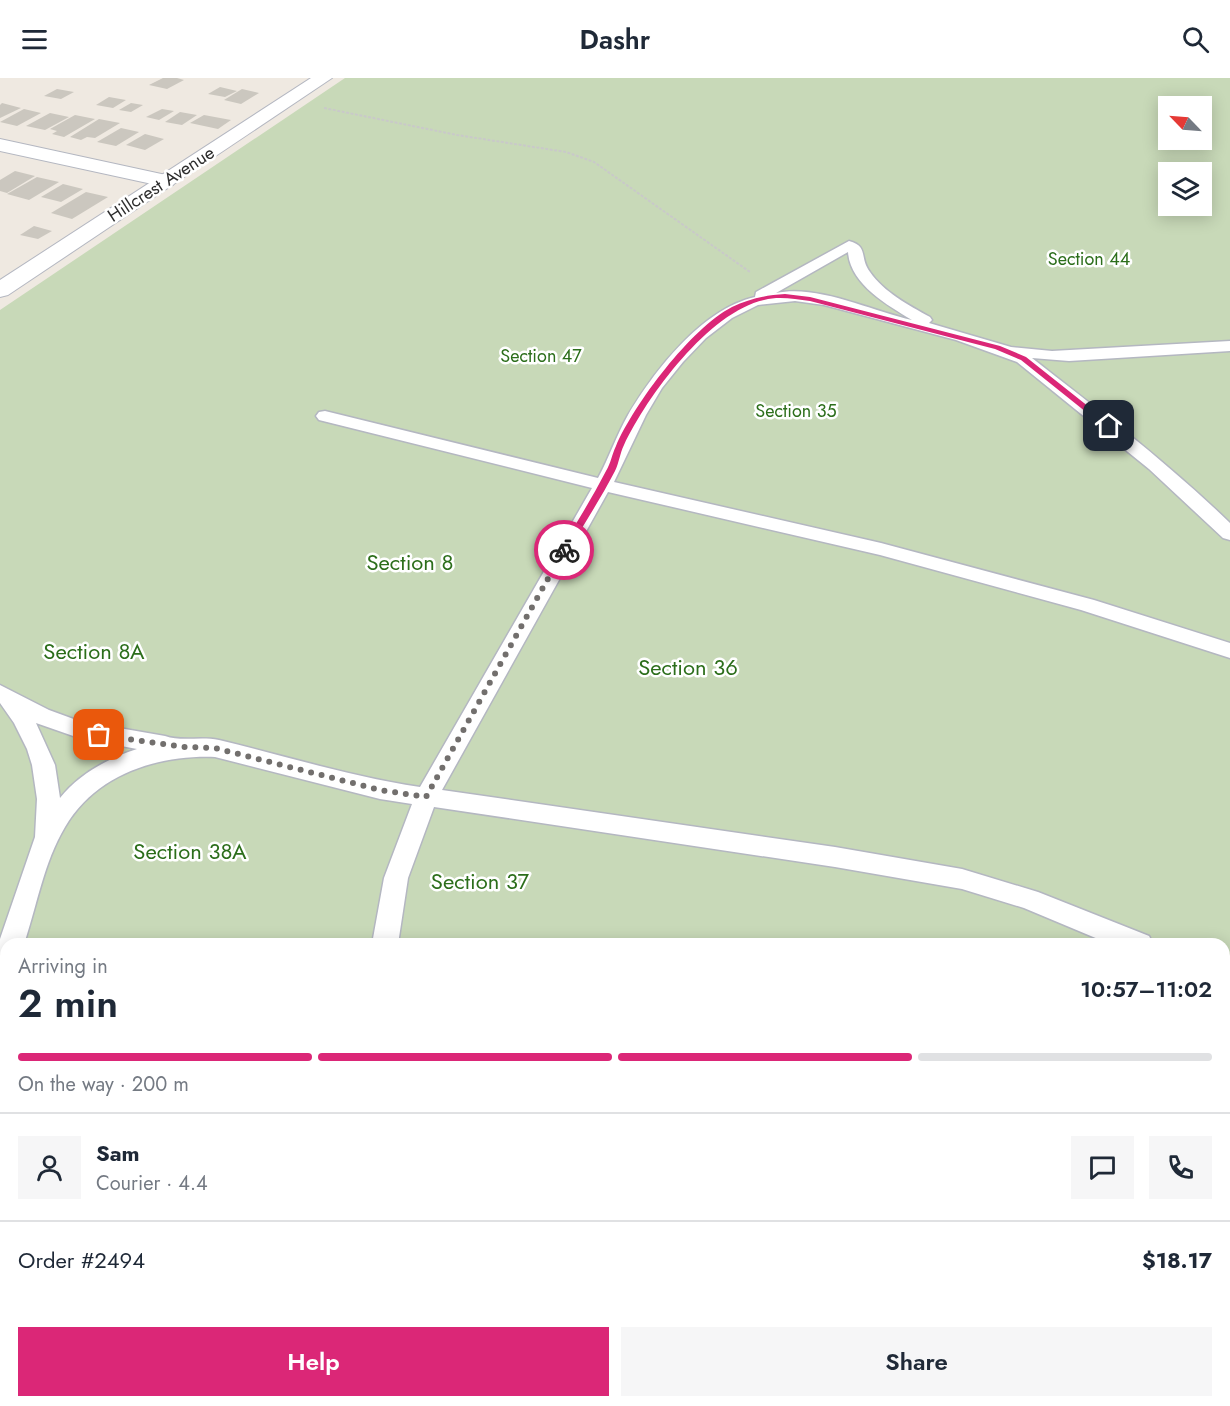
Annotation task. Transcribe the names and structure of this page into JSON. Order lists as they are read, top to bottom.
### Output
{
  "streets": {
    "street": ["Hillcrest Avenue"]
  },
  "parks": [
    "Section 44",
    "Section 47",
    "Section 35",
    "Section 8",
    "Section 8A",
    "Section 36",
    "Section 38A",
    "Section 37"
  ],
  "north": "top left",
  "page": {
    "header": "Dashr",
    "heading": ["2 min", "Arriving in", "10:57–11:02"],
    "panel": [
      "Sam",
      "Courier · 4.4",
      "Order #2494",
      "$18.17"
    ],
    "bar": "On the way · 200 m",
    "buttons": ["Help", "Share"]
  }
}
